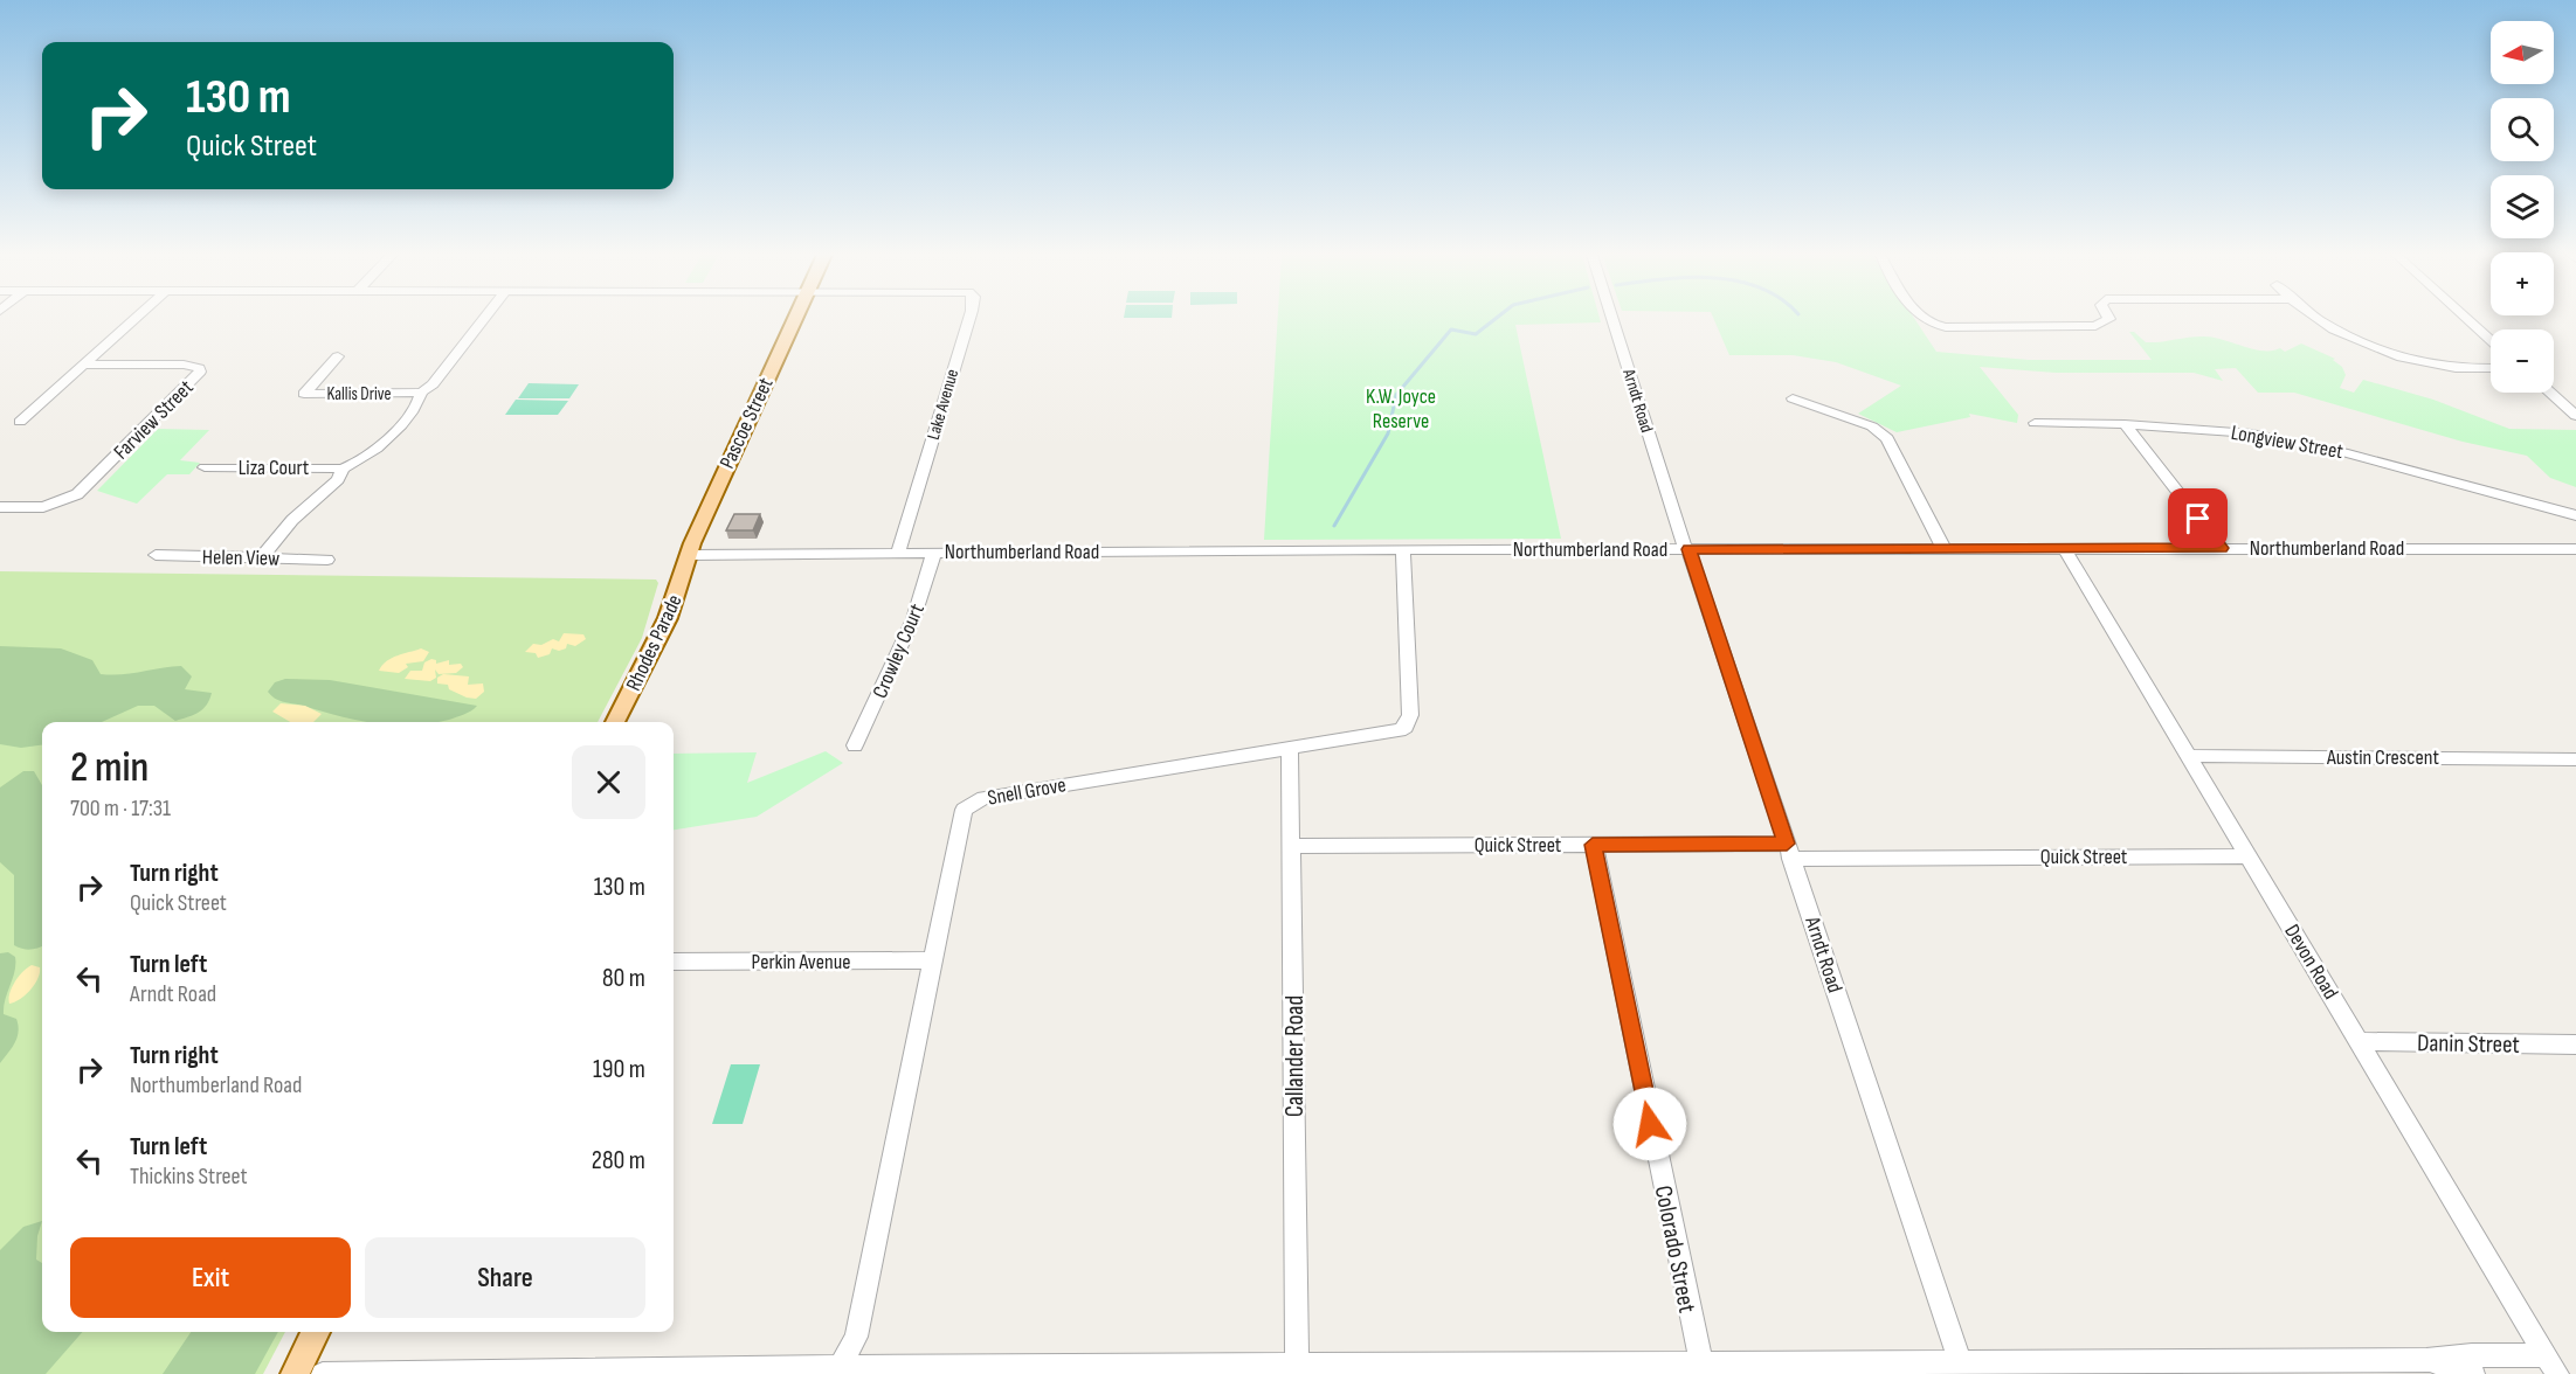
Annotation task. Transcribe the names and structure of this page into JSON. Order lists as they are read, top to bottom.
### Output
{
  "streets": {
    "main road": ["Pascoe Street", "Rhodes Parade"],
    "street": [
      "Kallis Drive",
      "Arndt Road",
      "Lake Avenue",
      "Farview Street",
      "Longview Street",
      "Liza Court",
      "Northumberland Road",
      "Helen View",
      "Crowley Court",
      "Austin Crescent",
      "Snell Grove",
      "Quick Street",
      "Perkin Avenue",
      "Devon Road",
      "Danin Street",
      "Callander Road",
      "Colorado Street"
    ]
  },
  "crossings": [
    ["Arndt Road", "Northumberland Road"],
    ["Arndt Road", "Quick Street"],
    ["Lake Avenue", "Northumberland Road"],
    ["Pascoe Street", "Northumberland Road"],
    ["Pascoe Street", "Rhodes Parade"],
    ["Northumberland Road", "Rhodes Parade"],
    ["Northumberland Road", "Crowley Court"],
    ["Northumberland Road", "Snell Grove"],
    ["Northumberland Road", "Devon Road"],
    ["Austin Crescent", "Devon Road"],
    ["Snell Grove", "Perkin Avenue"],
    ["Snell Grove", "Callander Road"],
    ["Quick Street", "Devon Road"],
    ["Quick Street", "Callander Road"],
    ["Quick Street", "Colorado Street"],
    ["Devon Road", "Danin Street"]
  ],
  "parks": ["K.W. Joyce Reserve"],
  "north": "left",
  "page": {
    "map_buttons": ["+", "−"],
    "turn": ["130 m", "Quick Street"],
    "heading": ["2 min", "700 m · 17:31"],
    "list": [
      {
        "name": "Turn right",
        "note": "Quick Street",
        "value": "130 m"
      },
      {
        "name": "Turn left",
        "note": "Arndt Road",
        "value": "80 m"
      },
      {
        "name": "Turn right",
        "note": "Northumberland Road",
        "value": "190 m"
      },
      {
        "name": "Turn left",
        "note": "Thickins Street",
        "value": "280 m"
      }
    ],
    "buttons": ["Exit", "Share"]
  }
}
